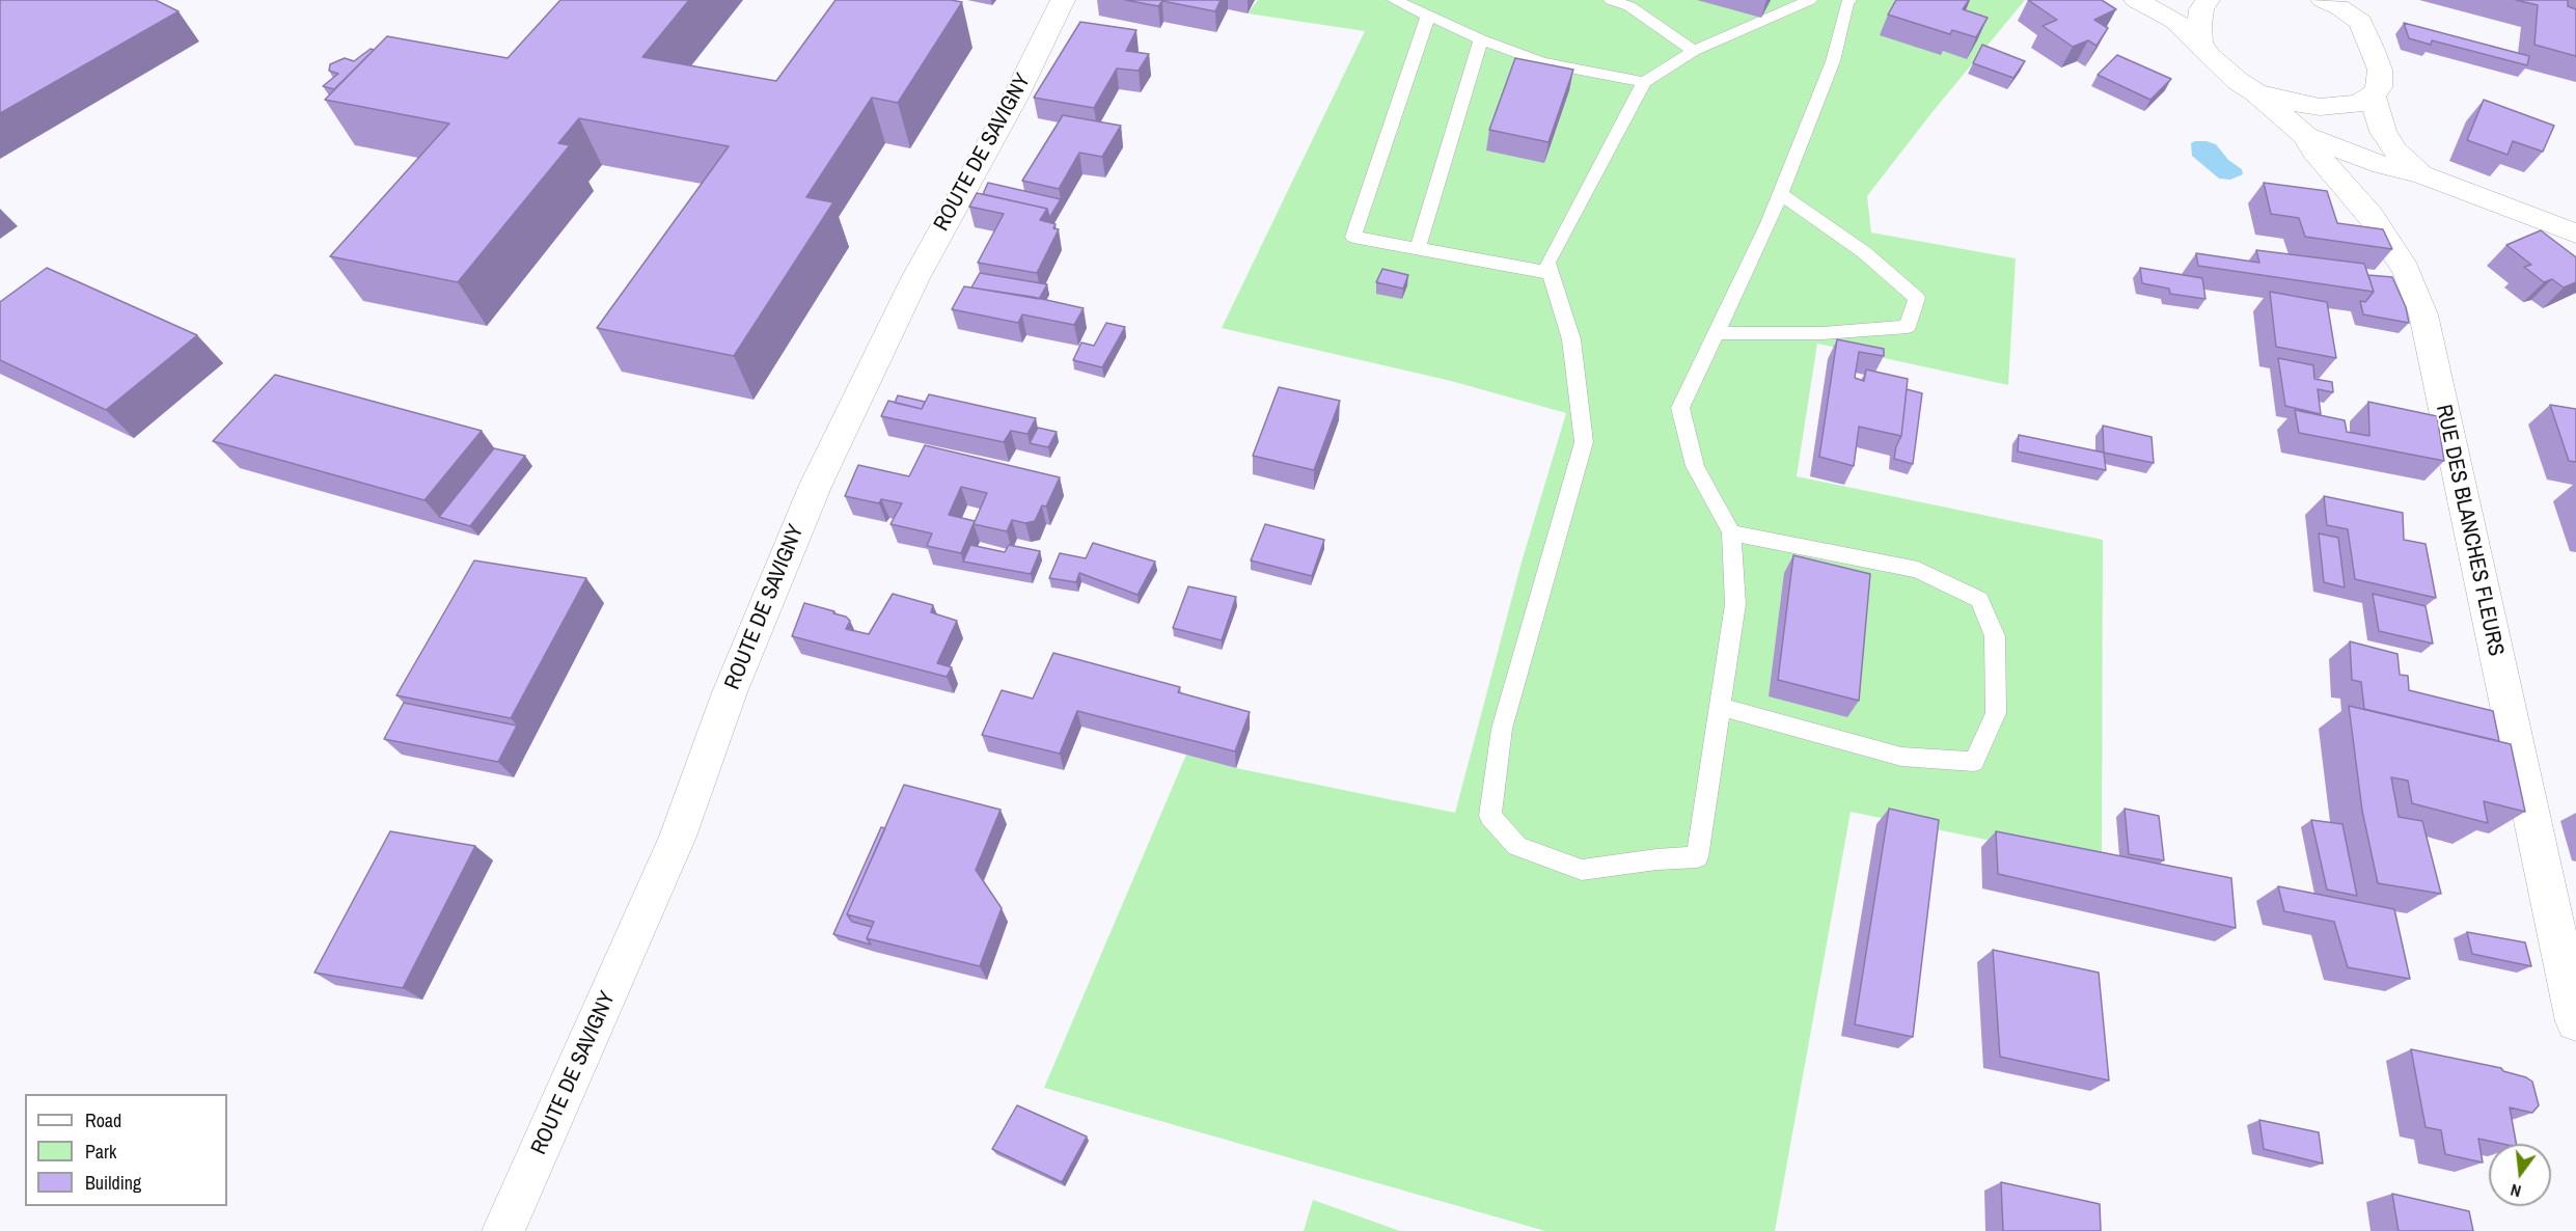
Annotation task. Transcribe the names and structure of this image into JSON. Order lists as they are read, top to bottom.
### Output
{
  "streets": {
    "street": ["ROUTE DE SAVIGNY", "RUE DES BLANCHES FLEURS"]
  },
  "legend": ["Road", "Park", "Building"],
  "north": "bottom"
}
